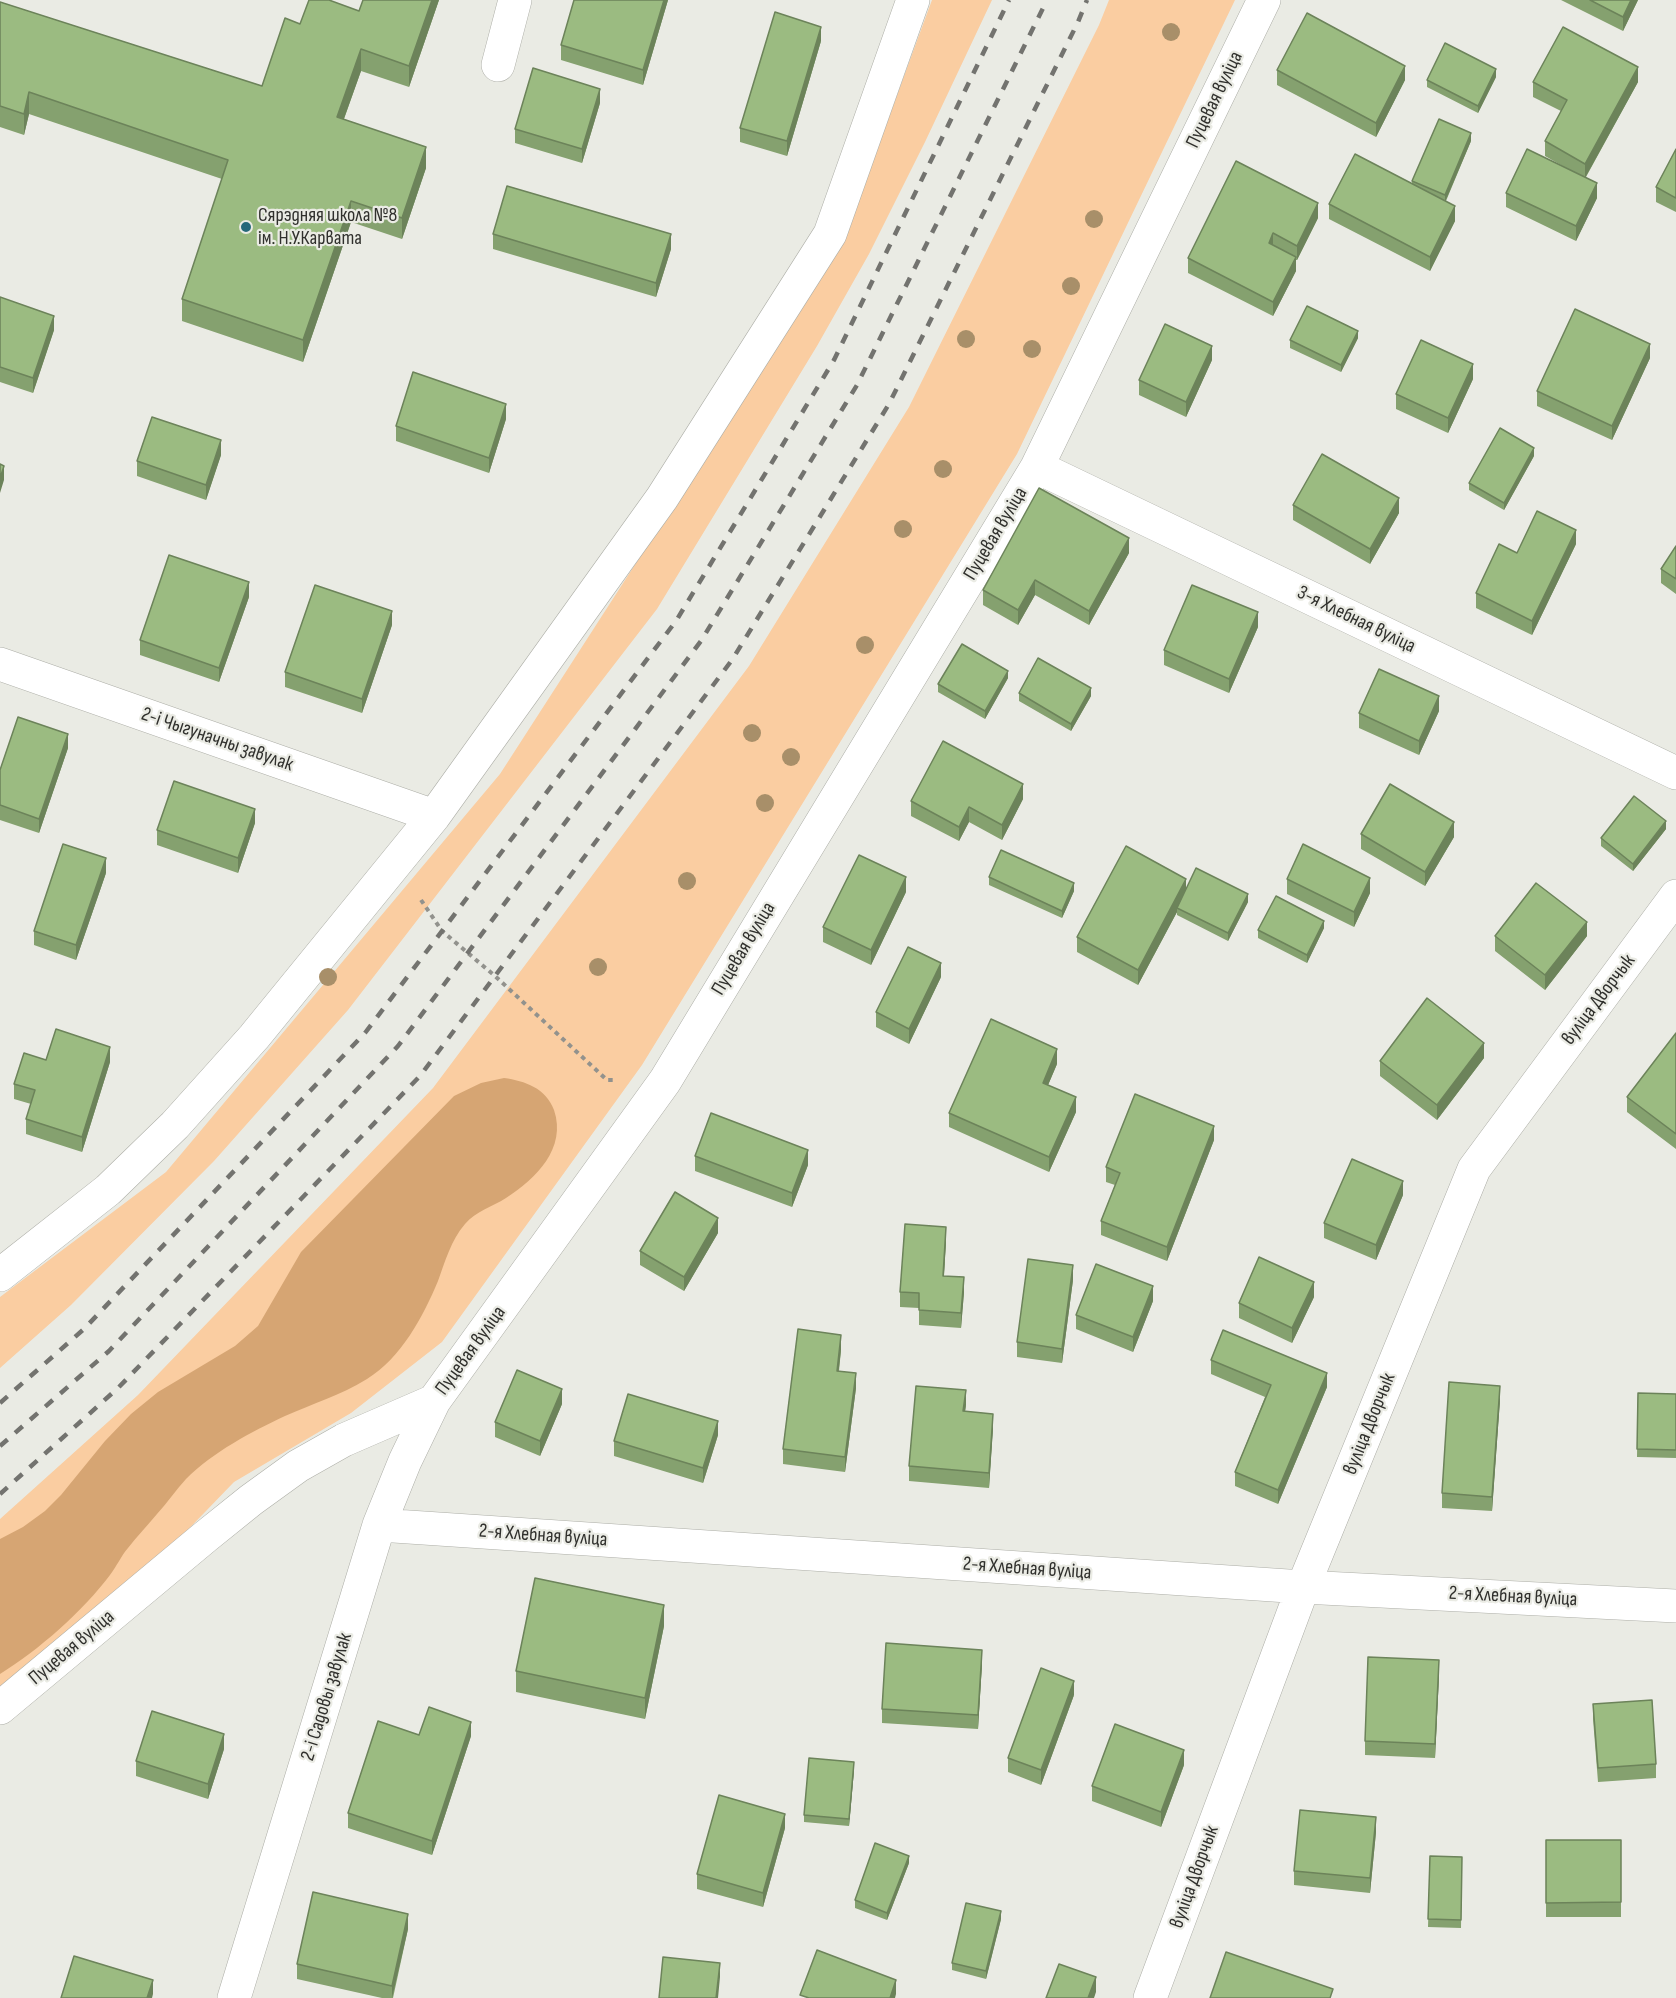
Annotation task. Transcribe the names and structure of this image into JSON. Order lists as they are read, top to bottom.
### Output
{
  "streets": {
    "street": [
      "Пуцевая вуліца",
      "3-я Хлебная вуліца",
      "2-і Чыгуначны завулак",
      "вуліца Дворчык",
      "2-я Хлебная вуліца",
      "2-і Садовы завулак"
    ]
  },
  "crossings": [
    ["Пуцевая вуліца", "3-я Хлебная вуліца"],
    ["Пуцевая вуліца", "2-і Садовы завулак"],
    ["вуліца Дворчык", "2-я Хлебная вуліца"],
    ["2-я Хлебная вуліца", "2-і Садовы завулак"]
  ],
  "places": ["Сярэдняя школа №8 ім. Н.У.Карвата"]
}
